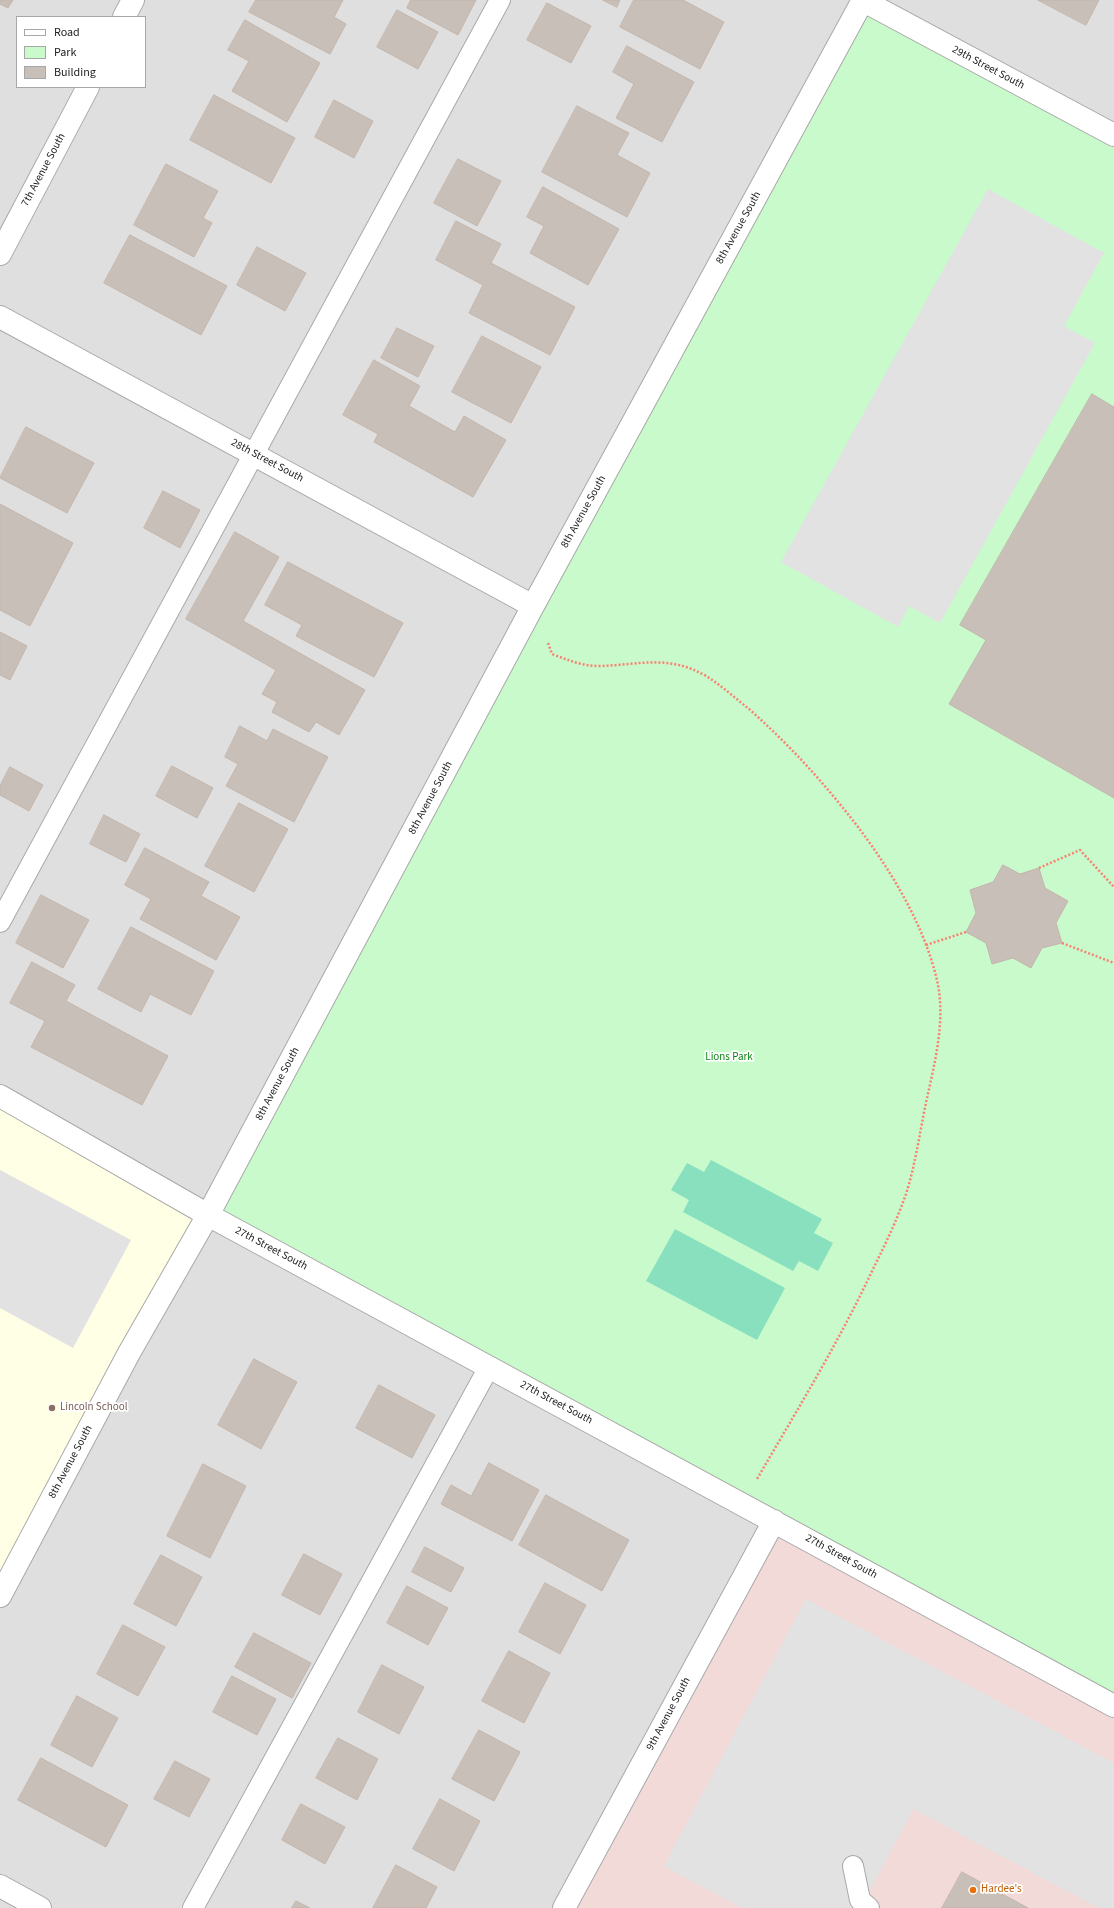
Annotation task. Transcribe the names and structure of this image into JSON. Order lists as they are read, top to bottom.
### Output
{
  "streets": {
    "street": [
      "29th Street South",
      "7th Avenue South",
      "8th Avenue South",
      "28th Street South",
      "27th Street South",
      "9th Avenue South"
    ]
  },
  "crossings": [
    ["29th Street South", "8th Avenue South"],
    ["8th Avenue South", "28th Street South"],
    ["8th Avenue South", "27th Street South"],
    ["27th Street South", "9th Avenue South"]
  ],
  "parks": ["Lions Park"],
  "places": ["Lincoln School", "Hardee's"],
  "legend": ["Road", "Park", "Building"]
}
